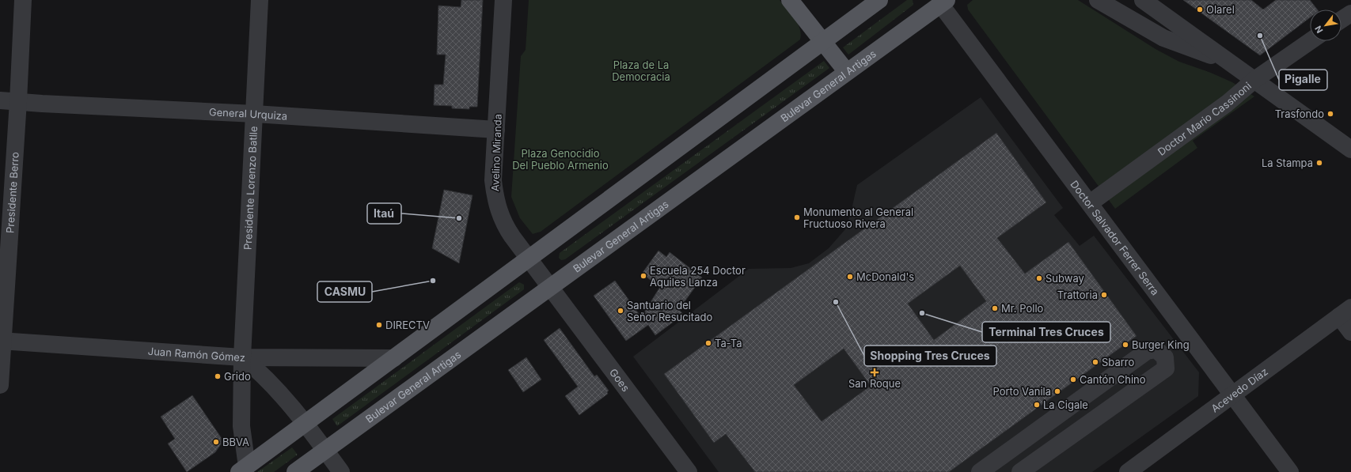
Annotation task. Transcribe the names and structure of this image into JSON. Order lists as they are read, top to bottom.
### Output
{
  "streets": {
    "main road": ["Bulevar General Artigas"],
    "street": [
      "General Urquiza",
      "Doctor Mario Cassinoni",
      "Avelino Miranda",
      "Presidente Lorenzo Batlle",
      "Presidente Berro",
      "Doctor Salvador Ferrer Serra",
      "Juan Ramón Gómez",
      "Goes",
      "Acevedo Díaz"
    ]
  },
  "crossings": [
    ["Bulevar General Artigas", "Avelino Miranda"],
    ["Bulevar General Artigas", "Doctor Salvador Ferrer Serra"],
    ["Bulevar General Artigas", "Goes"],
    ["General Urquiza", "Avelino Miranda"],
    ["General Urquiza", "Presidente Lorenzo Batlle"],
    ["General Urquiza", "Presidente Berro"],
    ["Doctor Mario Cassinoni", "Doctor Salvador Ferrer Serra"],
    ["Avelino Miranda", "Goes"],
    ["Presidente Lorenzo Batlle", "Juan Ramón Gómez"],
    ["Presidente Berro", "Juan Ramón Gómez"],
    ["Doctor Salvador Ferrer Serra", "Acevedo Díaz"]
  ],
  "parks": ["Plaza de La Democracia", "Plaza Genocidio Del Pueblo Armenio"],
  "places": {
    "other": [
      "Olarel",
      "Pigalle",
      "Trasfondo",
      "La Stampa",
      "Monumento al General Fructuoso Rivera",
      "Itaú",
      "Escuela 254 Doctor Aquiles Lanza",
      "McDonald's",
      "Subway",
      "CASMU",
      "Trattoria",
      "Shopping Tres Cruces",
      "Mr. Pollo",
      "Santuario del Señor Resucitado",
      "Terminal Tres Cruces",
      "DIRECTV",
      "Ta-Ta",
      "Burger King",
      "Sbarro",
      "Grido",
      "Cantón Chino",
      "Porto Vanila",
      "La Cigale",
      "BBVA"
    ],
    "health": ["San Roque"]
  },
  "north": "bottom left"
}
